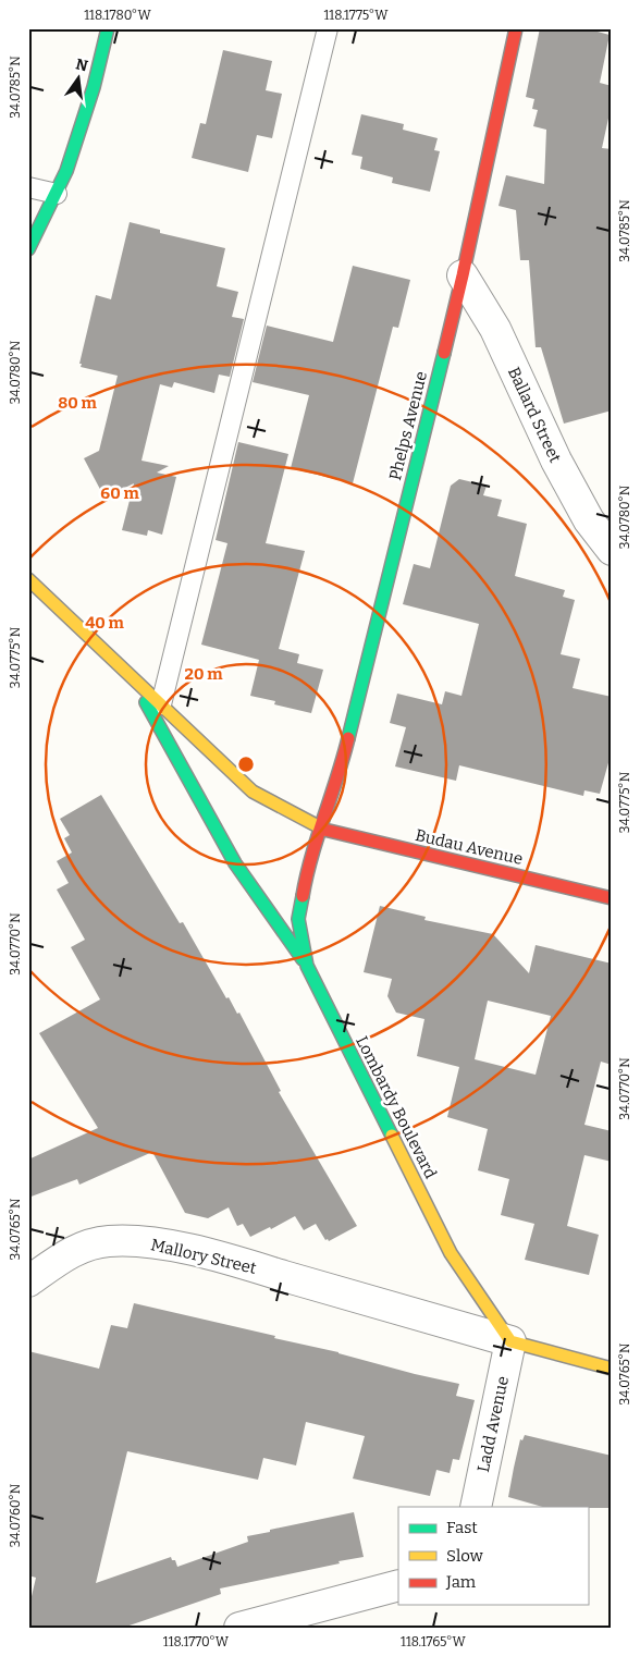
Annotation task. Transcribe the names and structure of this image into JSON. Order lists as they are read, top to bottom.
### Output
{
  "streets": {
    "street": [
      "Ballard Street",
      "Phelps Avenue",
      "Budau Avenue",
      "Lombardy Boulevard",
      "Mallory Street",
      "Ladd Avenue"
    ]
  },
  "crossings": [
    ["Ballard Street", "Phelps Avenue"],
    ["Phelps Avenue", "Budau Avenue"],
    ["Phelps Avenue", "Lombardy Boulevard"],
    ["Budau Avenue", "Lombardy Boulevard"],
    ["Lombardy Boulevard", "Mallory Street"],
    ["Lombardy Boulevard", "Ladd Avenue"],
    ["Mallory Street", "Ladd Avenue"]
  ],
  "legend": ["Fast", "Slow", "Jam"],
  "north": "top",
  "coordinates": [
    "118.1780°W",
    "118.1775°W",
    "34.0785°N",
    "34.0780°N",
    "34.0775°N",
    "34.0770°N",
    "34.0765°N",
    "34.0760°N",
    "118.1770°W",
    "118.1765°W"
  ],
  "rings": [
    "80 m",
    "60 m",
    "40 m",
    "20 m"
  ]
}
